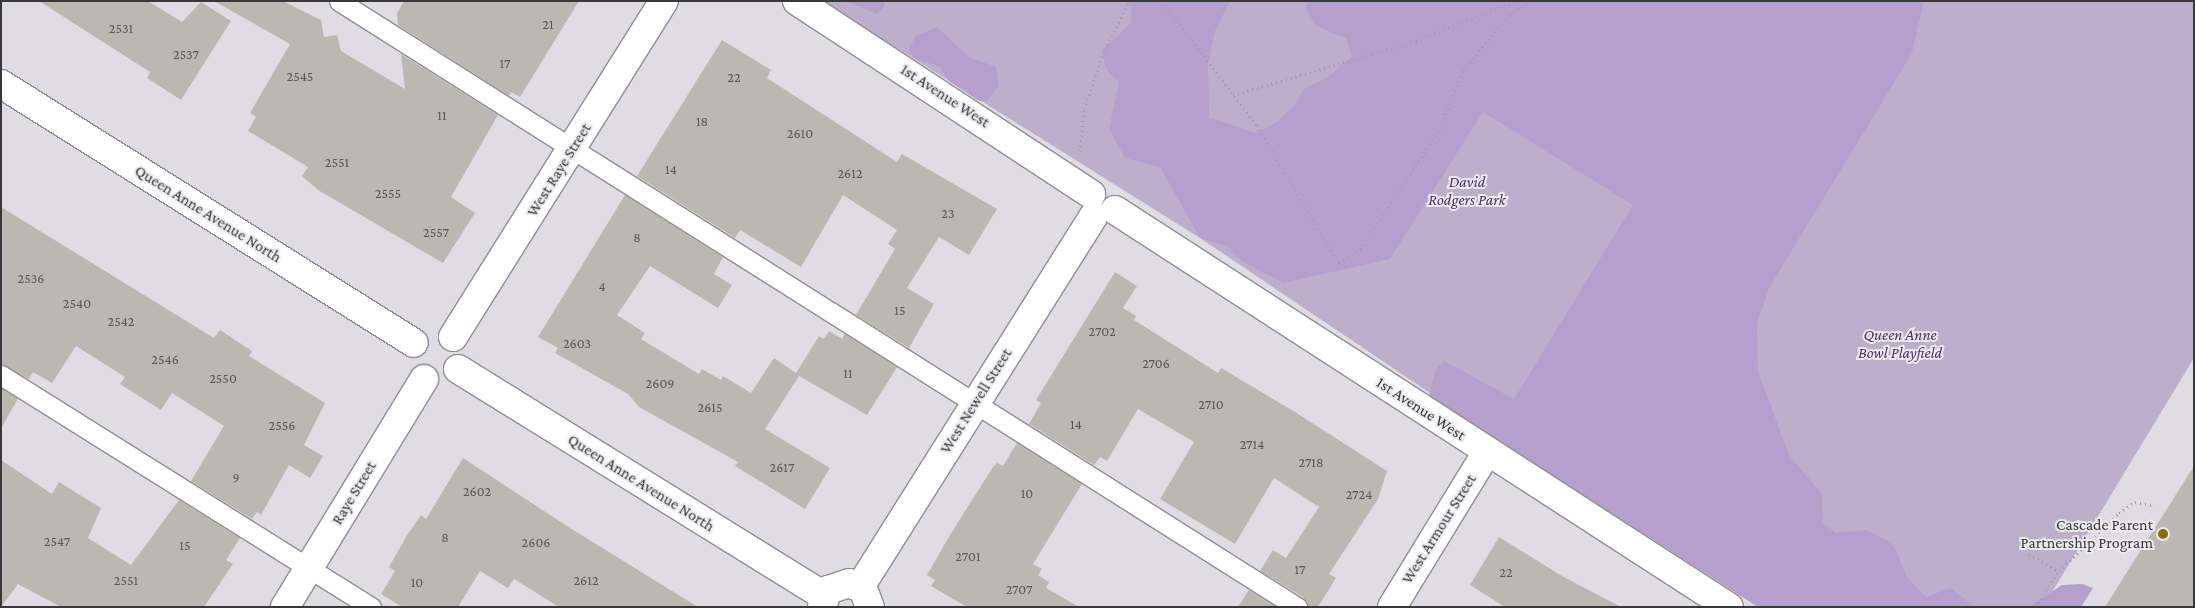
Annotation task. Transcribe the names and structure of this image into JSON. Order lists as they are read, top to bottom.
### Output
{
  "streets": {
    "street": [
      "1st Avenue West",
      "West Raye Street",
      "Queen Anne Avenue North",
      "West Newell Street",
      "Raye Street",
      "West Armour Street"
    ]
  },
  "crossings": [
    ["1st Avenue West", "West Newell Street"],
    ["1st Avenue West", "West Armour Street"],
    ["West Raye Street", "Queen Anne Avenue North"],
    ["West Raye Street", "Raye Street"],
    ["Queen Anne Avenue North", "Raye Street"]
  ],
  "parks": ["David Rodgers Park", "Queen Anne Bowl Playfield"],
  "places": ["Cascade Parent Partnership Program"],
  "house_numbers": [
    "21",
    "2531",
    "2537",
    "17",
    "2545",
    "22",
    "11",
    "18",
    "2610",
    "2551",
    "14",
    "2612",
    "2555",
    "23",
    "2557",
    "8",
    "2536",
    "4",
    "2540",
    "15",
    "2542",
    "2702",
    "2603",
    "2546",
    "2706",
    "11",
    "2550",
    "2609",
    "2710",
    "2615",
    "14",
    "2556",
    "2714",
    "2718",
    "2617",
    "9",
    "2602",
    "10",
    "2724",
    "8",
    "2547",
    "2606",
    "15",
    "2701",
    "17",
    "22",
    "2551",
    "2612",
    "10",
    "2707"
  ]
}
